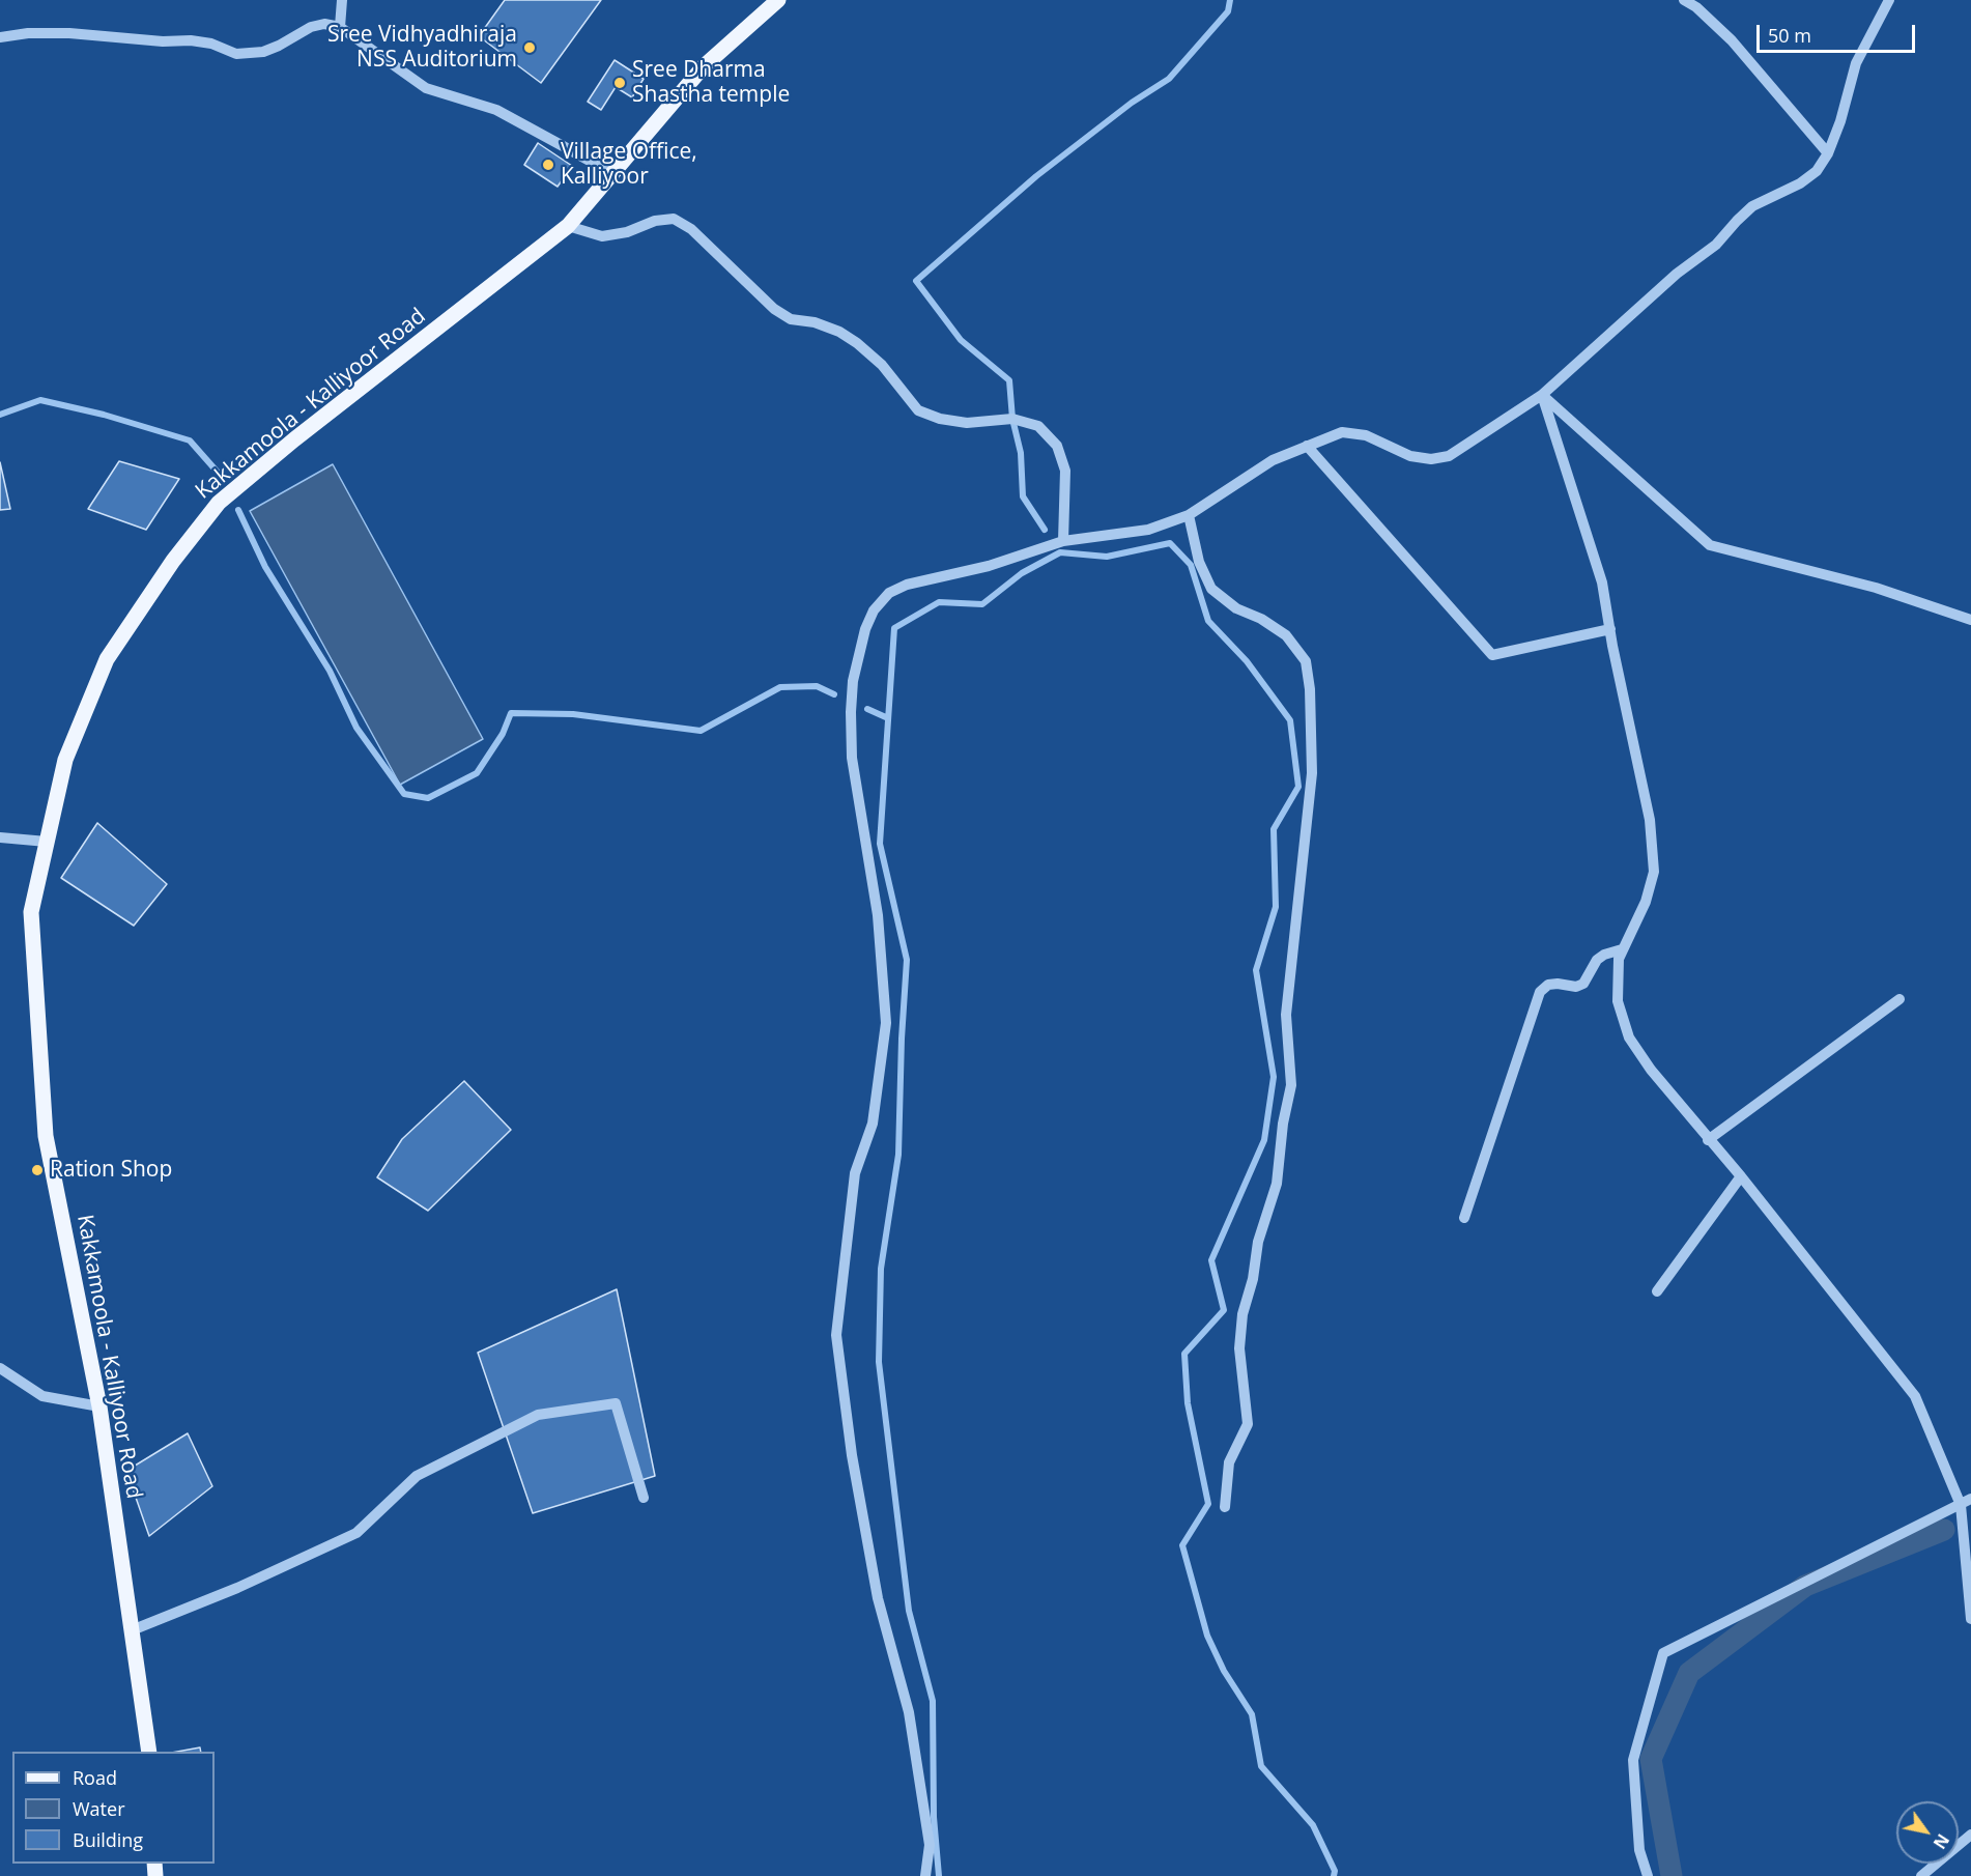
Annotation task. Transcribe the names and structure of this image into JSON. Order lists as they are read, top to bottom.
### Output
{
  "streets": {
    "main road": ["Kakkamoola - Kalliyoor Road"]
  },
  "places": [
    "Sree Vidhyadhiraja NSS Auditorium",
    "Sree Dharma Shastha temple",
    "Village Office, Kalliyoor",
    "Ration Shop"
  ],
  "legend": ["Road", "Water", "Building"],
  "scale_bar": "50 m",
  "north": "bottom right"
}
